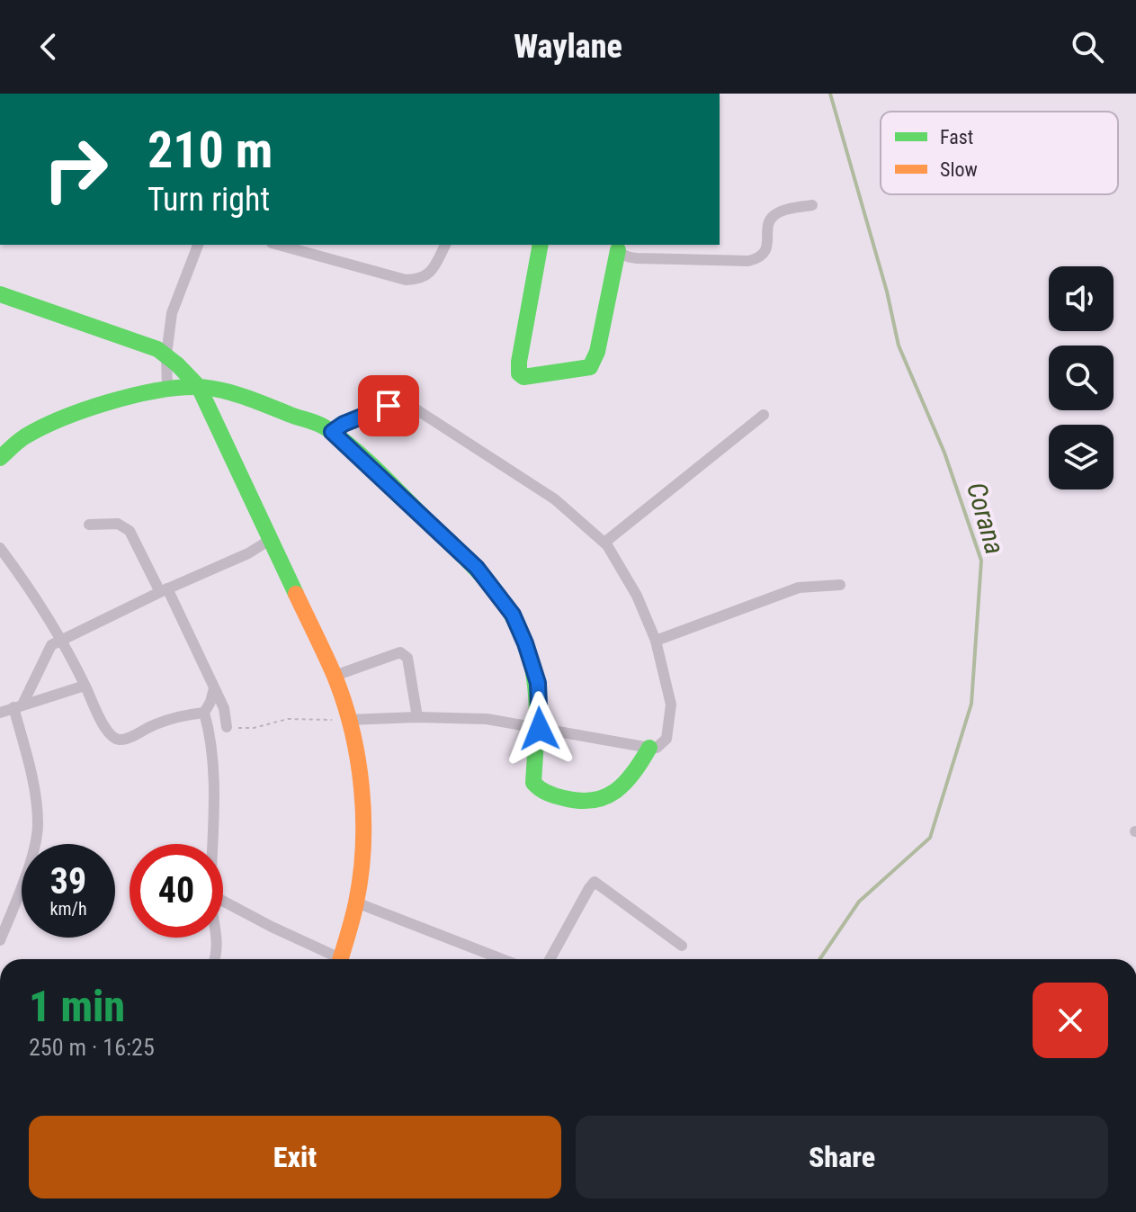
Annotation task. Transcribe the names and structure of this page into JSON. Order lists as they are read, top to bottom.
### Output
{
  "water": ["Corana"],
  "legend": ["Fast", "Slow"],
  "page": {
    "header": "Waylane",
    "turn": ["210 m", "Turn right"],
    "speed": "39 km/h",
    "limit": "40",
    "heading": ["1 min", "250 m · 16:25"],
    "buttons": ["Exit", "Share"]
  }
}
